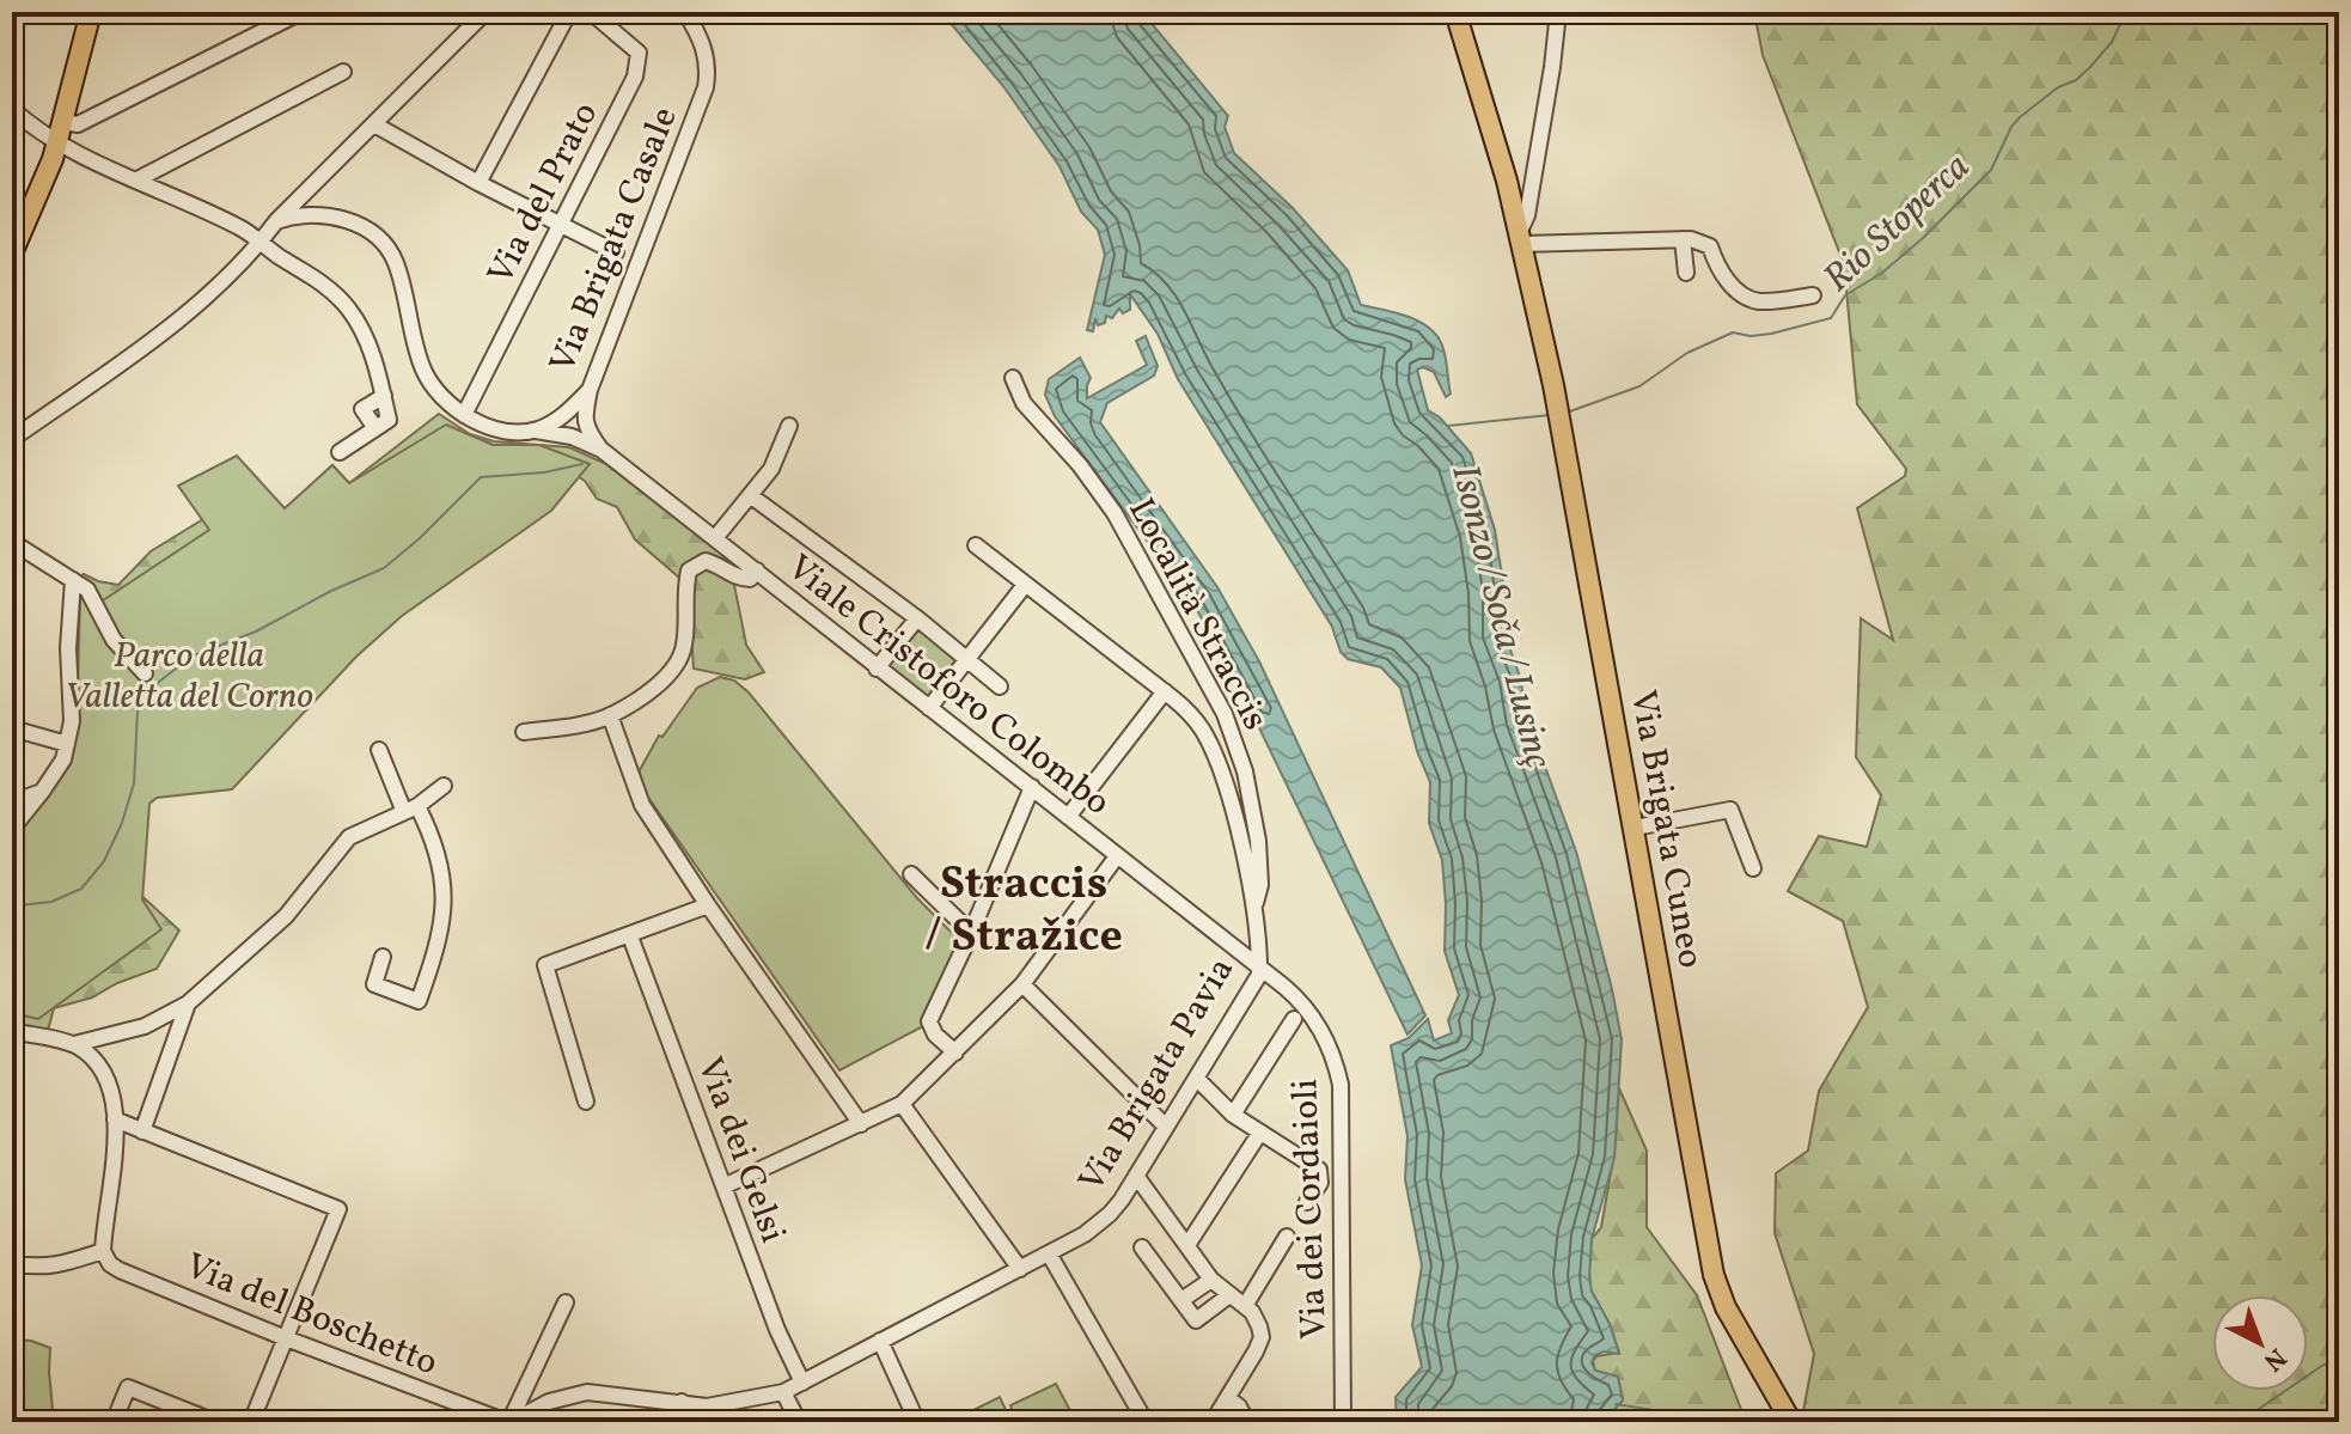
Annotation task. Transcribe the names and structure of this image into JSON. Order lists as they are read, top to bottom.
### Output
{
  "streets": {
    "main road": ["Via Brigata Cuneo"],
    "street": [
      "Via del Prato",
      "Via Brigata Casale",
      "Località Straccis",
      "Viale Cristoforo Colombo",
      "Via Brigata Pavia",
      "Via dei Gelsi",
      "Via dei Cordaioli",
      "Via del Boschetto"
    ]
  },
  "crossings": [
    ["Via Brigata Casale", "Viale Cristoforo Colombo"],
    ["Località Straccis", "Via Brigata Pavia"],
    ["Viale Cristoforo Colombo", "Via Brigata Pavia"],
    ["Viale Cristoforo Colombo", "Via dei Cordaioli"],
    ["Via Brigata Pavia", "Via dei Gelsi"],
    ["Via Brigata Pavia", "Via dei Cordaioli"],
    ["Via Brigata Pavia", "Via del Boschetto"]
  ],
  "districts": ["Straccis / Stražice"],
  "water": ["Rio Stoperca", "Isonzo / Soča / Lusinç"],
  "parks": ["Parco della Valletta del Corno"],
  "north": "bottom right"
}
